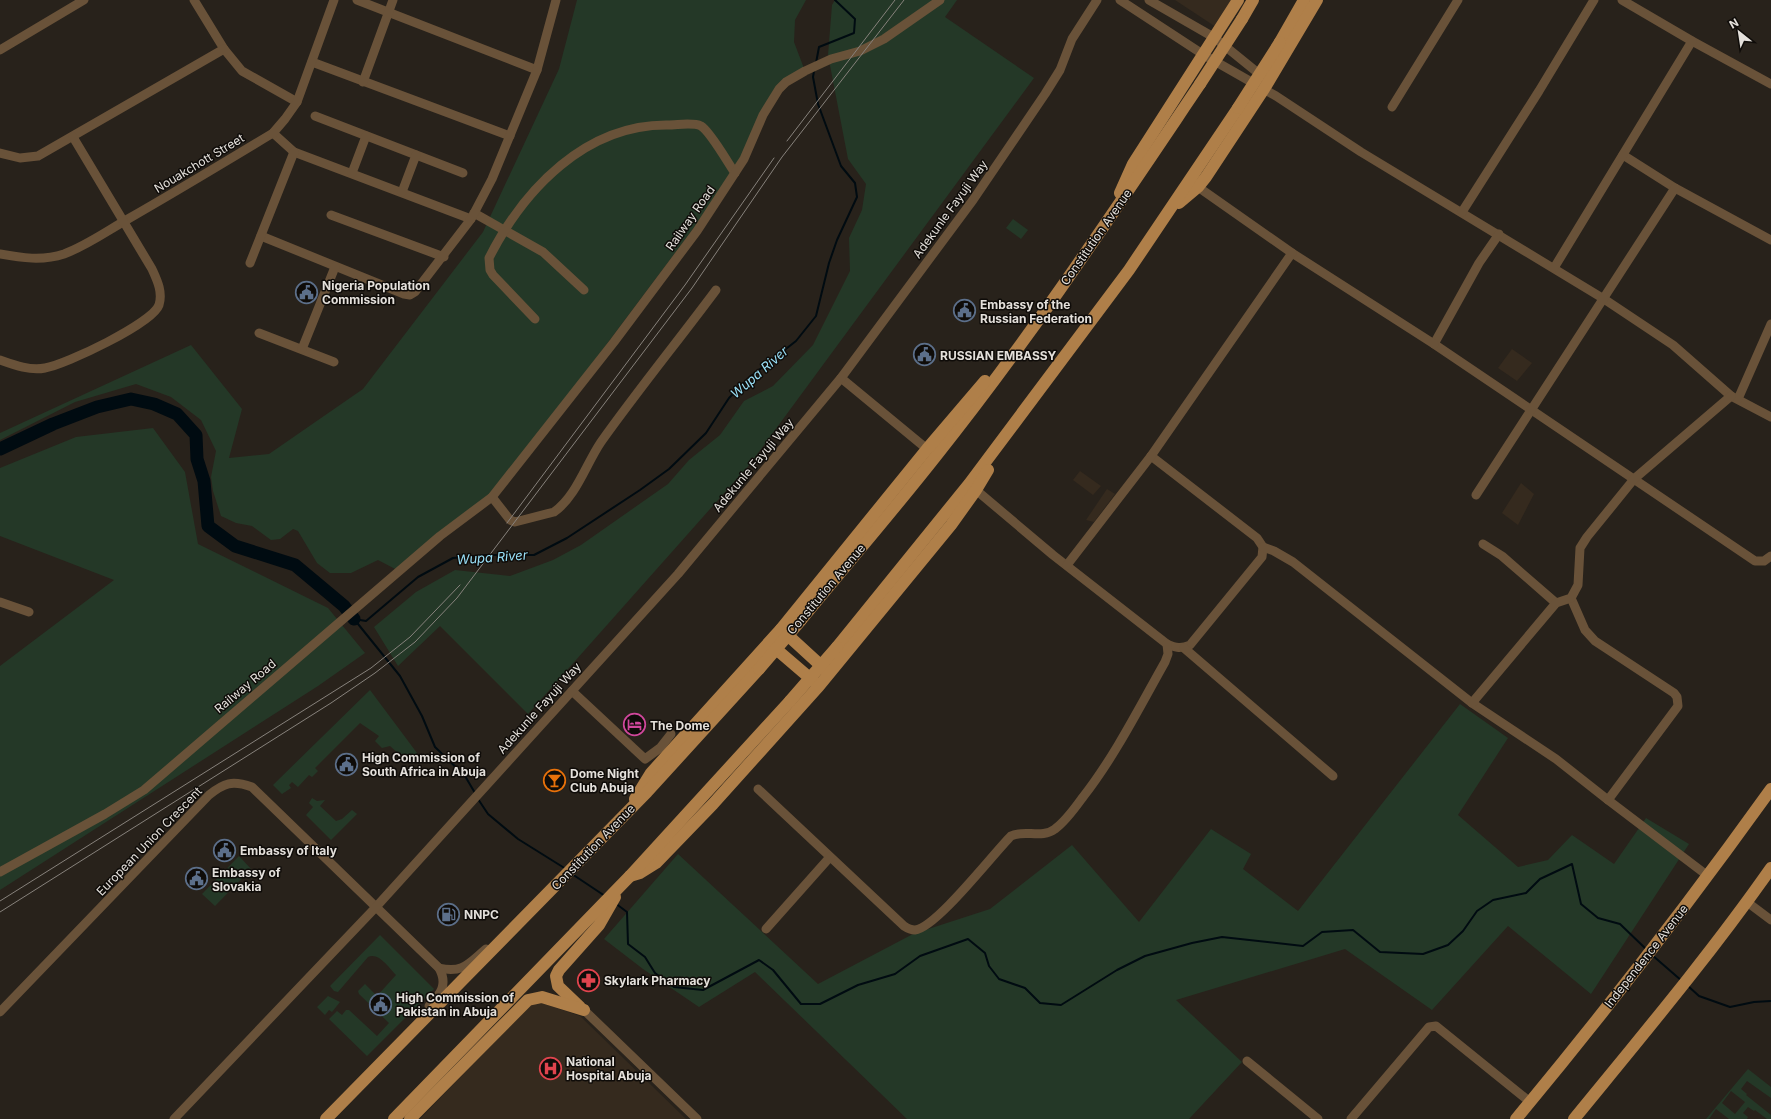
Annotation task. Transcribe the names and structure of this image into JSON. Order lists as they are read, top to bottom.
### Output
{
  "streets": {
    "main road": ["Constitution Avenue", "Independence Avenue"],
    "street": [
      "Nouakchott Street",
      "Adekunle Fayuji Way",
      "Railway Road",
      "European Union Crescent"
    ]
  },
  "crossings": [
    ["Adekunle Fayuji Way", "European Union Crescent"]
  ],
  "water": ["Wupa River"],
  "places": {
    "public building": [
      "Nigeria Population Commission",
      "Embassy of the Russian Federation",
      "RUSSIAN EMBASSY",
      "High Commission of South Africa in Abuja",
      "Embassy of Italy",
      "Embassy of Slovakia",
      "High Commission of Pakistan in Abuja"
    ],
    "hotel": ["The Dome"],
    "bar": ["Dome Night Club Abuja"],
    "fuel station": ["NNPC"],
    "pharmacy": ["Skylark Pharmacy"],
    "hospital": ["National Hospital Abuja"]
  },
  "north": "top left"
}
